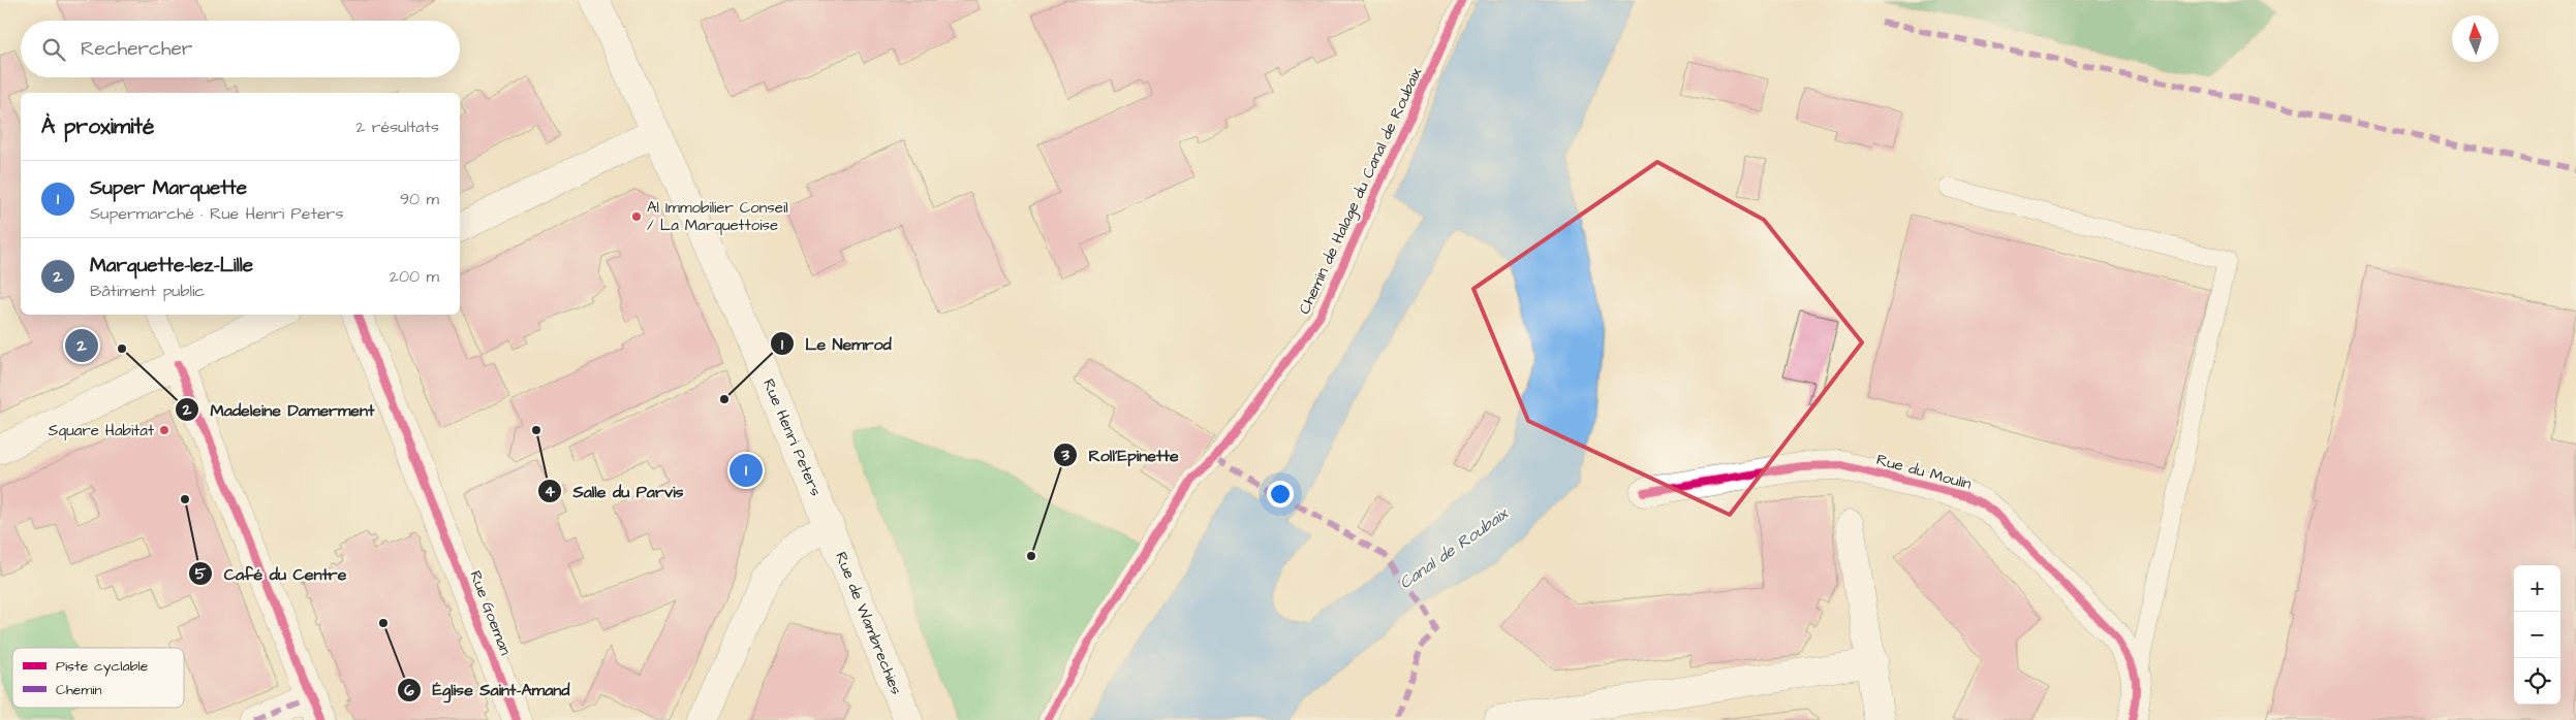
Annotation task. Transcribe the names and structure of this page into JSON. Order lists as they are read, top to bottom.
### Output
{
  "streets": {
    "street": [
      "Rue Henri Peters",
      "Rue du Moulin",
      "Rue Goeman",
      "Rue de Wambrechies"
    ],
    "lane": ["Chemin de Halage du Canal de Roubaix"]
  },
  "crossings": [
    ["Rue Henri Peters", "Rue de Wambrechies"]
  ],
  "water": ["Canal de Roubaix"],
  "places": [
    "Al Immobilier Conseil / La Marquettoise",
    "Madeleine Damerment",
    "Le Nemrod",
    "Square Habitat",
    "Salle du Parvis",
    "Café du Centre",
    "Roll'Epinette",
    "Église Saint-Amand"
  ],
  "legend": ["Piste cyclable", "Chemin"],
  "north": "top",
  "page": {
    "search": "Rechercher",
    "heading": ["À proximité", "2 résultats"],
    "list": [
      {
        "mark": "1",
        "name": "Super Marquette",
        "note": "Supermarché · Rue Henri Peters",
        "value": "90 m"
      },
      {
        "mark": "2",
        "name": "Marquette-lez-Lille",
        "note": "Bâtiment public",
        "value": "200 m"
      }
    ],
    "pins": ["2", "1"],
    "map_buttons": ["+", "−"]
  }
}
